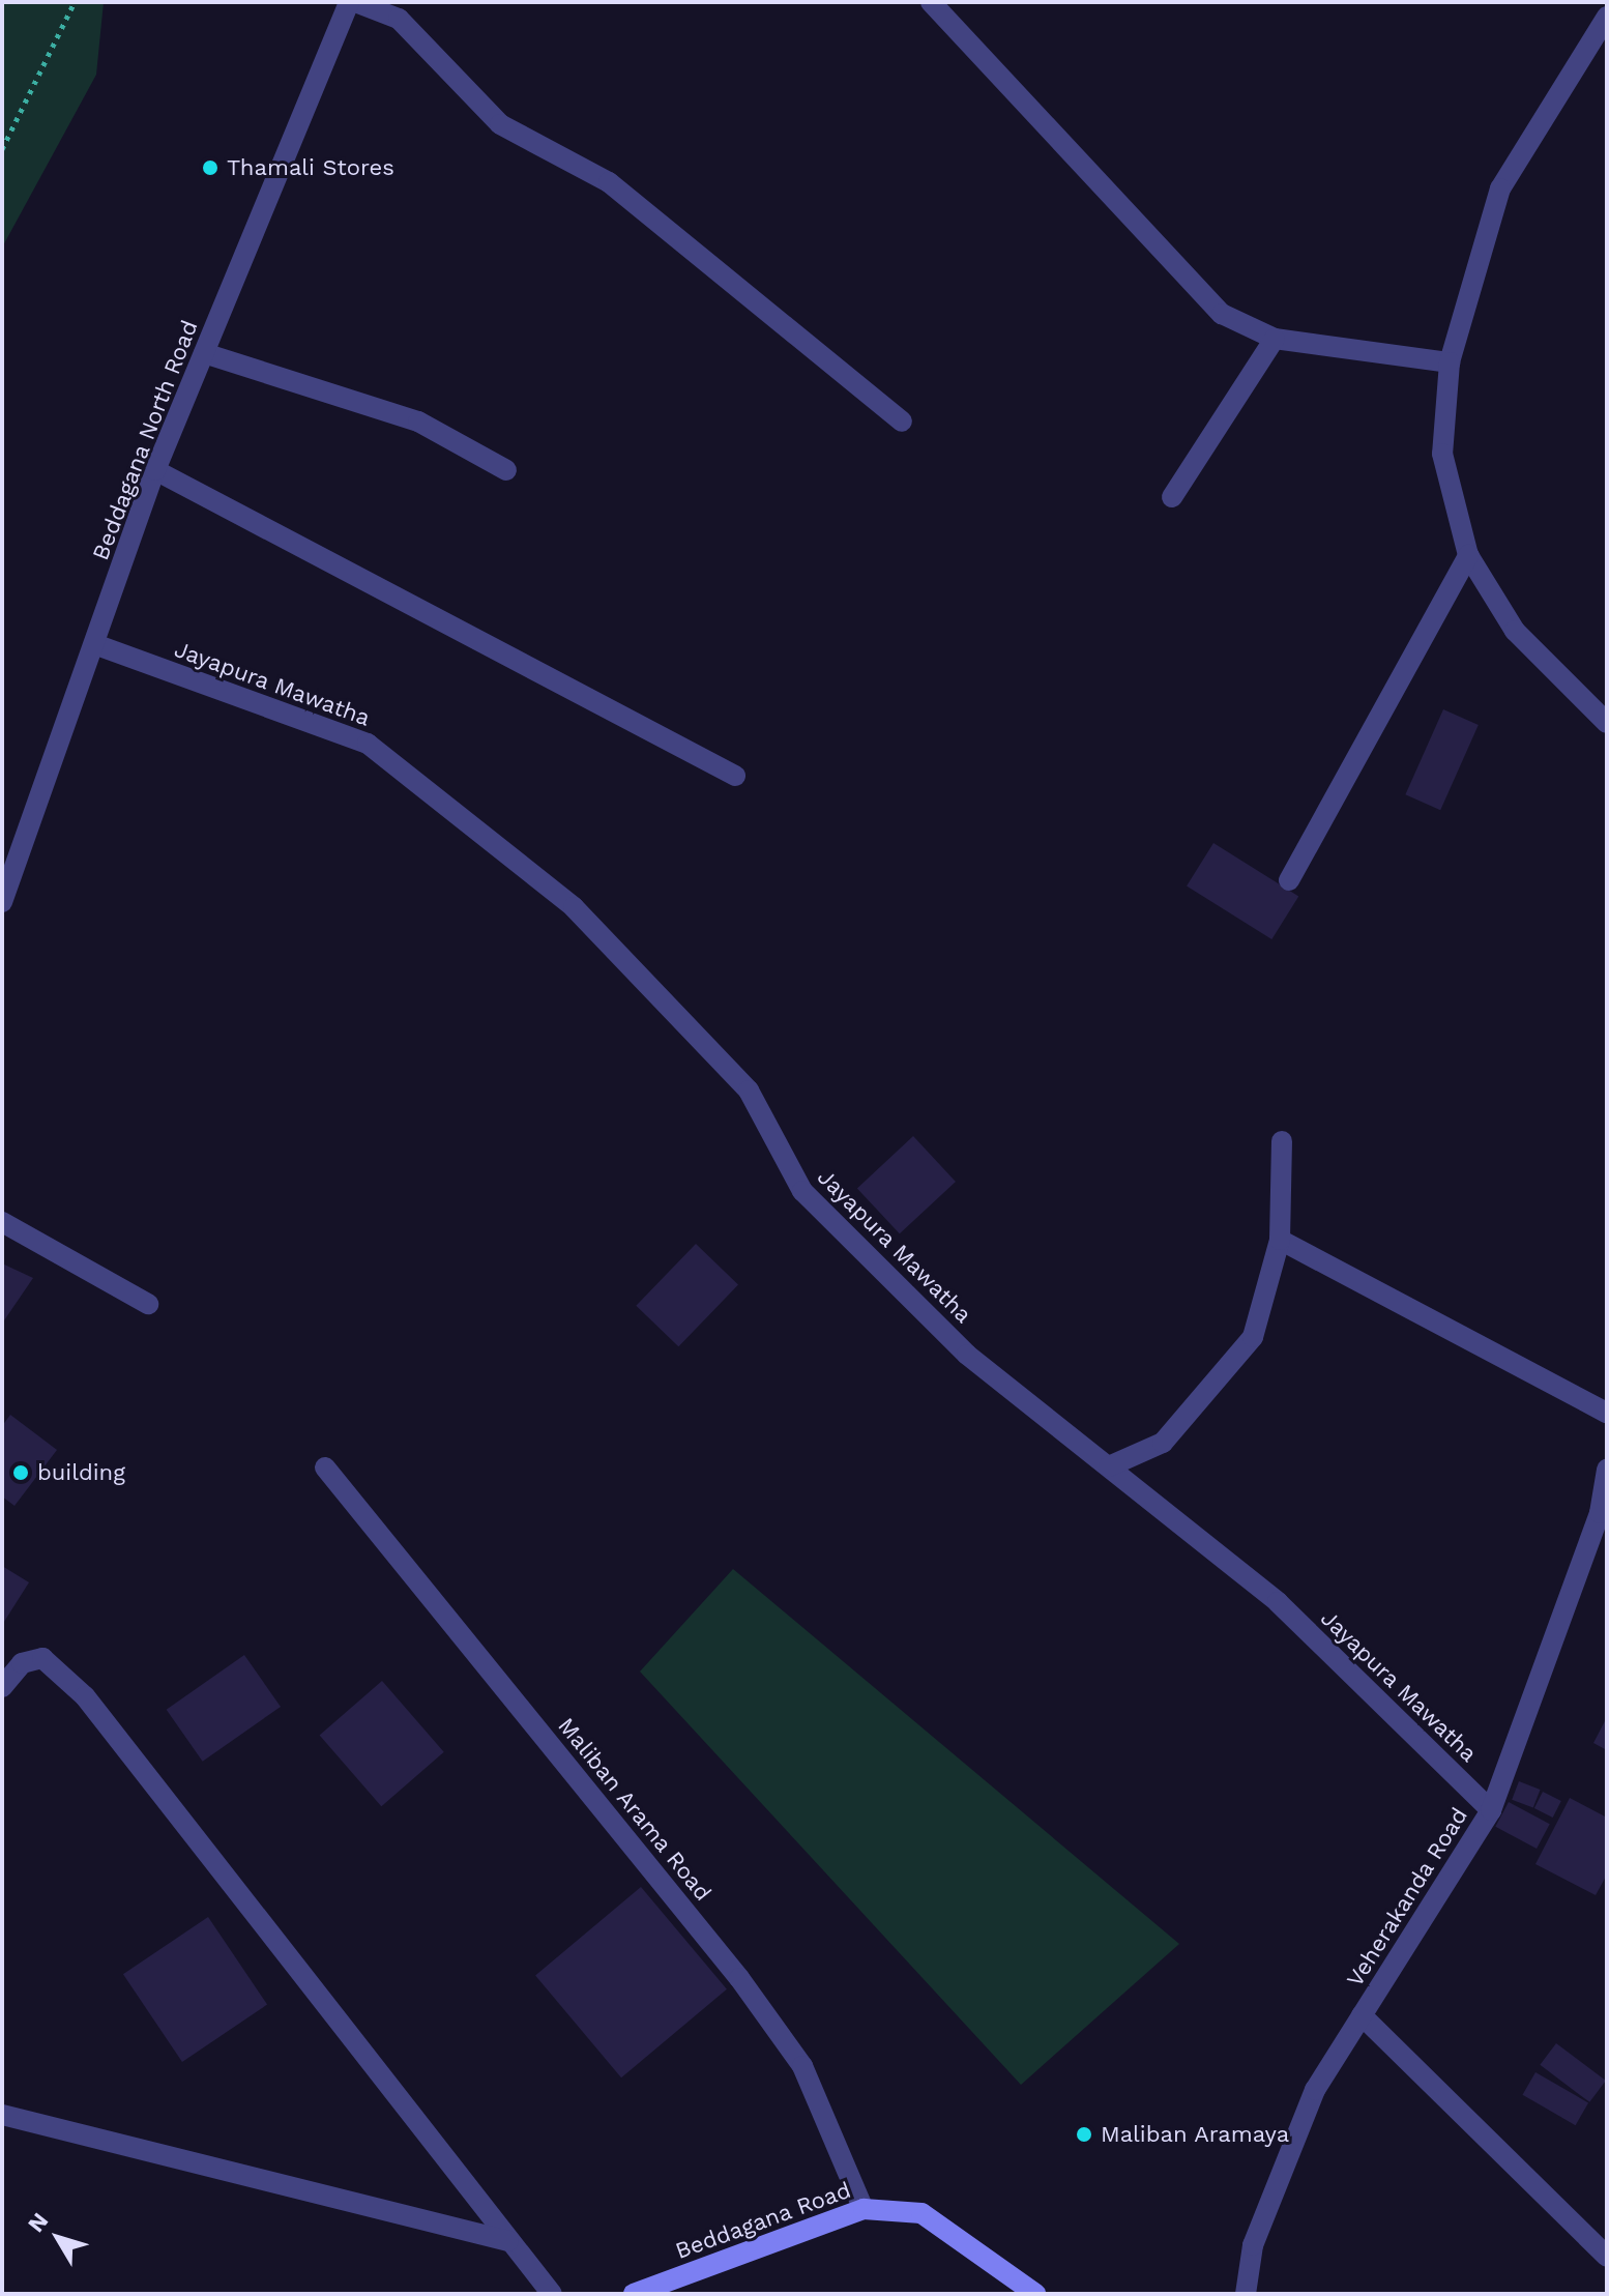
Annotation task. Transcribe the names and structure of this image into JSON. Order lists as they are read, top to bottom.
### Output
{
  "streets": {
    "street": [
      "Beddagana North Road",
      "Jayapura Mawatha",
      "Maliban Arama Road",
      "Veherakanda Road",
      "Beddagana Road"
    ]
  },
  "crossings": [
    ["Beddagana North Road", "Jayapura Mawatha"],
    ["Jayapura Mawatha", "Veherakanda Road"],
    ["Maliban Arama Road", "Beddagana Road"]
  ],
  "places": ["Thamali Stores", "building", "Maliban Aramaya"],
  "north": "top left"
}
